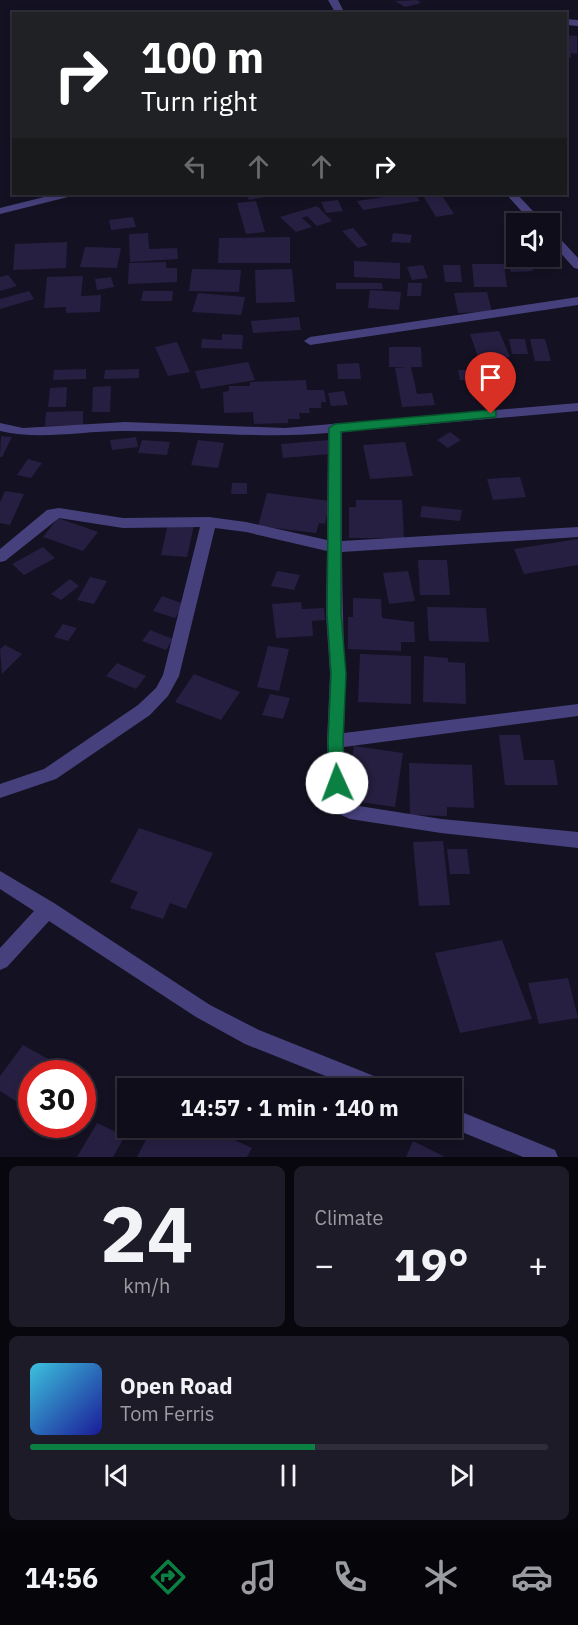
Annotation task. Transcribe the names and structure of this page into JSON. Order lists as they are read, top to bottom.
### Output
{
  "page": {
    "turn": ["100 m", "Turn right"],
    "limit": "30",
    "trip": "14:57 · 1 min · 140 m",
    "tile": [
      ["24", "km/h"],
      "Climate"
    ],
    "heat": ["−", "19°", "+"],
    "song": ["Open Road", "Tom Ferris"],
    "tabs": "14:56"
  }
}
